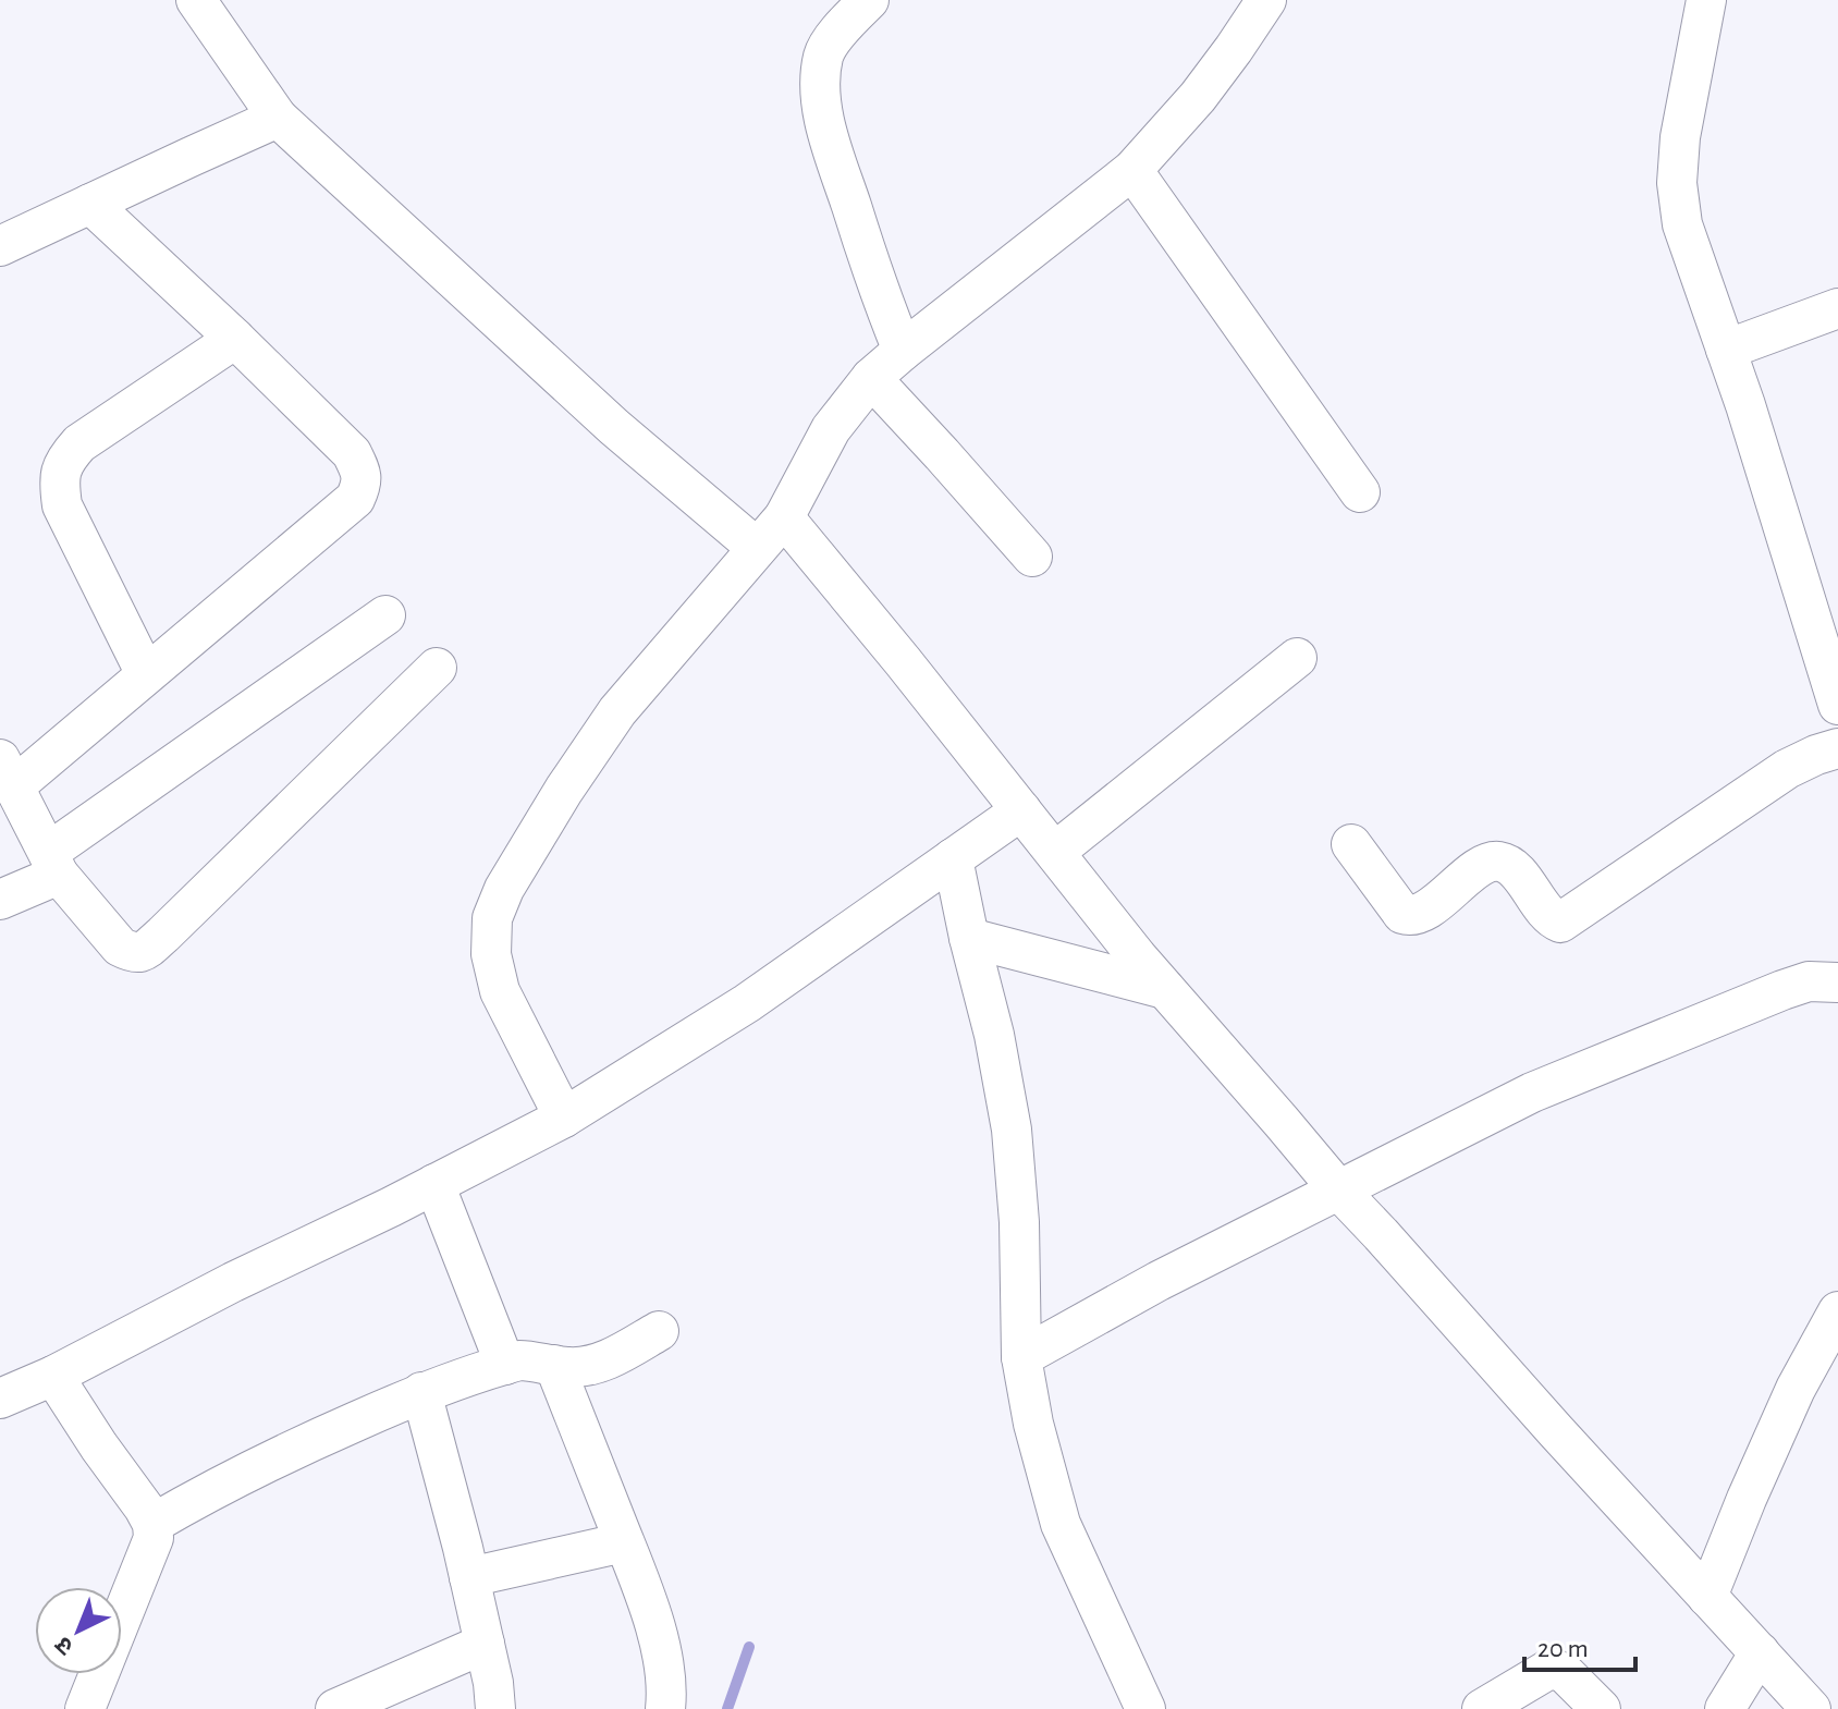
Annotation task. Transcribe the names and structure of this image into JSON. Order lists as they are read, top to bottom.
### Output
{
  "scale_bar": "20 m",
  "north": "bottom left"
}
